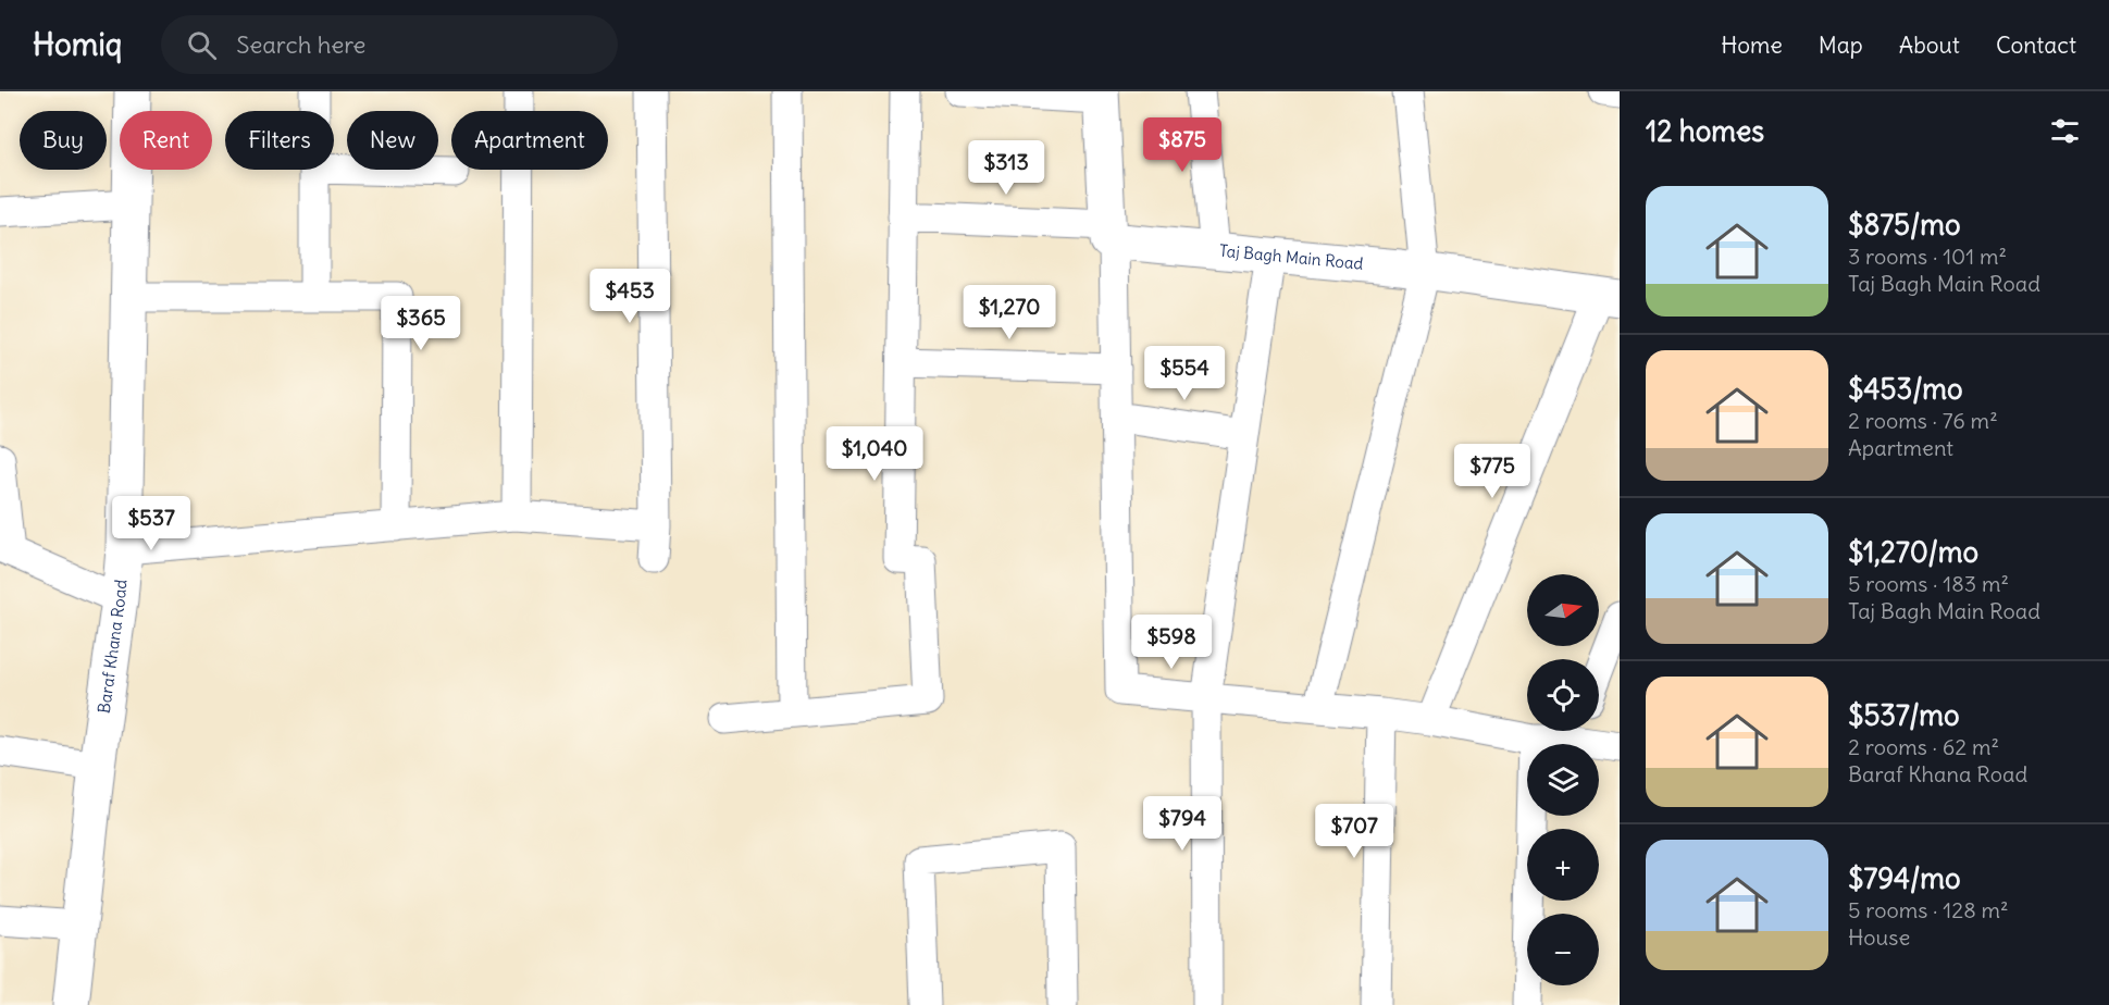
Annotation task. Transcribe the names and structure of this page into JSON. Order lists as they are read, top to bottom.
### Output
{
  "streets": {
    "street": ["Taj Bagh Main Road", "Baraf Khana Road"]
  },
  "north": "right",
  "page": {
    "header": "Homiq",
    "search": "Search here",
    "nav": [
      "Home",
      "Map",
      "About",
      "Contact"
    ],
    "heading": "12 homes",
    "chip": [
      "Buy",
      "Rent",
      "Filters",
      "New",
      "Apartment"
    ],
    "price": [
      "$875",
      "$313",
      "$453",
      "$1,270",
      "$365",
      "$554",
      "$1,040",
      "$775",
      "$537",
      "$598",
      "$794",
      "$707"
    ],
    "list": [
      {
        "name": "$875/mo",
        "note": "3 rooms · 101 m² · Taj Bagh Main Road"
      },
      {
        "name": "$453/mo",
        "note": "2 rooms · 76 m² · Apartment"
      },
      {
        "name": "$1,270/mo",
        "note": "5 rooms · 183 m² · Taj Bagh Main Road"
      },
      {
        "name": "$537/mo",
        "note": "2 rooms · 62 m² · Baraf Khana Road"
      },
      {
        "name": "$794/mo",
        "note": "5 rooms · 128 m² · House"
      }
    ],
    "map_buttons": ["+", "−"]
  }
}
